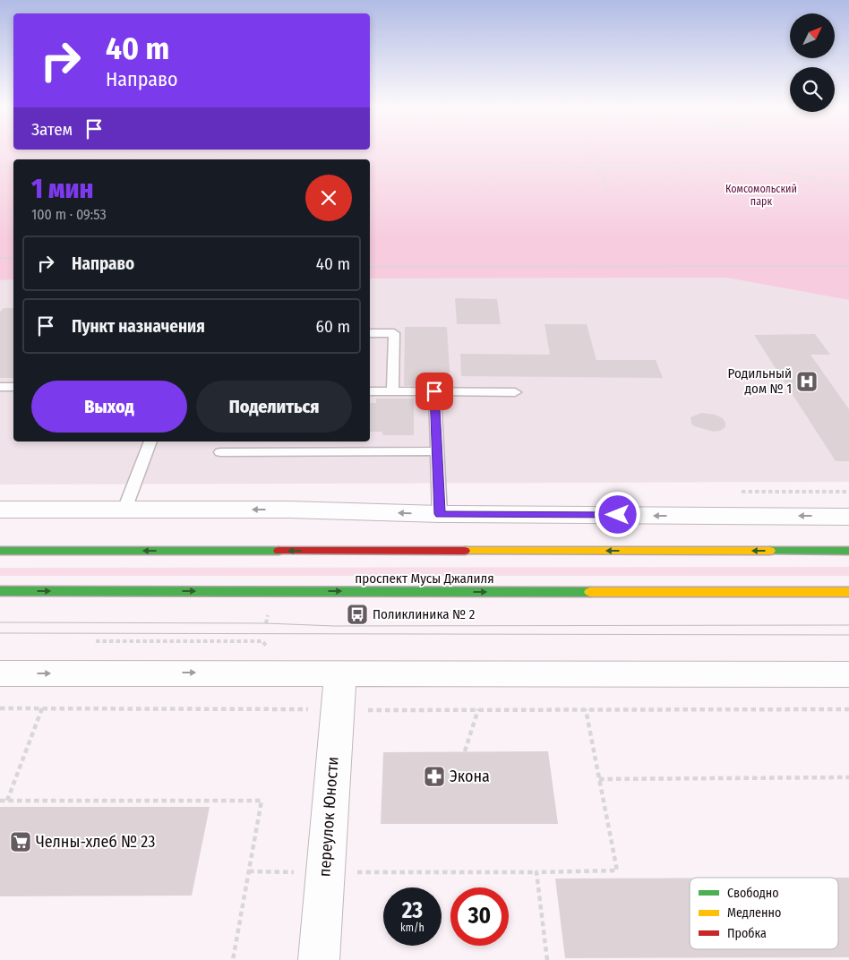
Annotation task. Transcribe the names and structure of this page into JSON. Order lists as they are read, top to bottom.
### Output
{
  "streets": {
    "main road": ["проспект Мусы Джалиля"],
    "street": ["переулок Юности"]
  },
  "parks": ["Комсомольский парк"],
  "places": {
    "hospital": ["Родильный дом № 1"],
    "bus stop": ["Поликлиника № 2"],
    "pharmacy": ["Экона"],
    "supermarket": ["Челны-хлеб № 23"]
  },
  "legend": ["Свободно", "Медленно", "Пробка"],
  "north": "top right",
  "page": {
    "turn": ["40 m", "Направо"],
    "then": "Затем",
    "heading": ["1 мин", "100 m · 09:53"],
    "list": [
      {
        "name": "Направо",
        "value": "40 m"
      },
      {
        "name": "Пункт назначения",
        "value": "60 m"
      }
    ],
    "buttons": ["Выход", "Поделиться"],
    "speed": "23 km/h",
    "limit": "30"
  }
}
